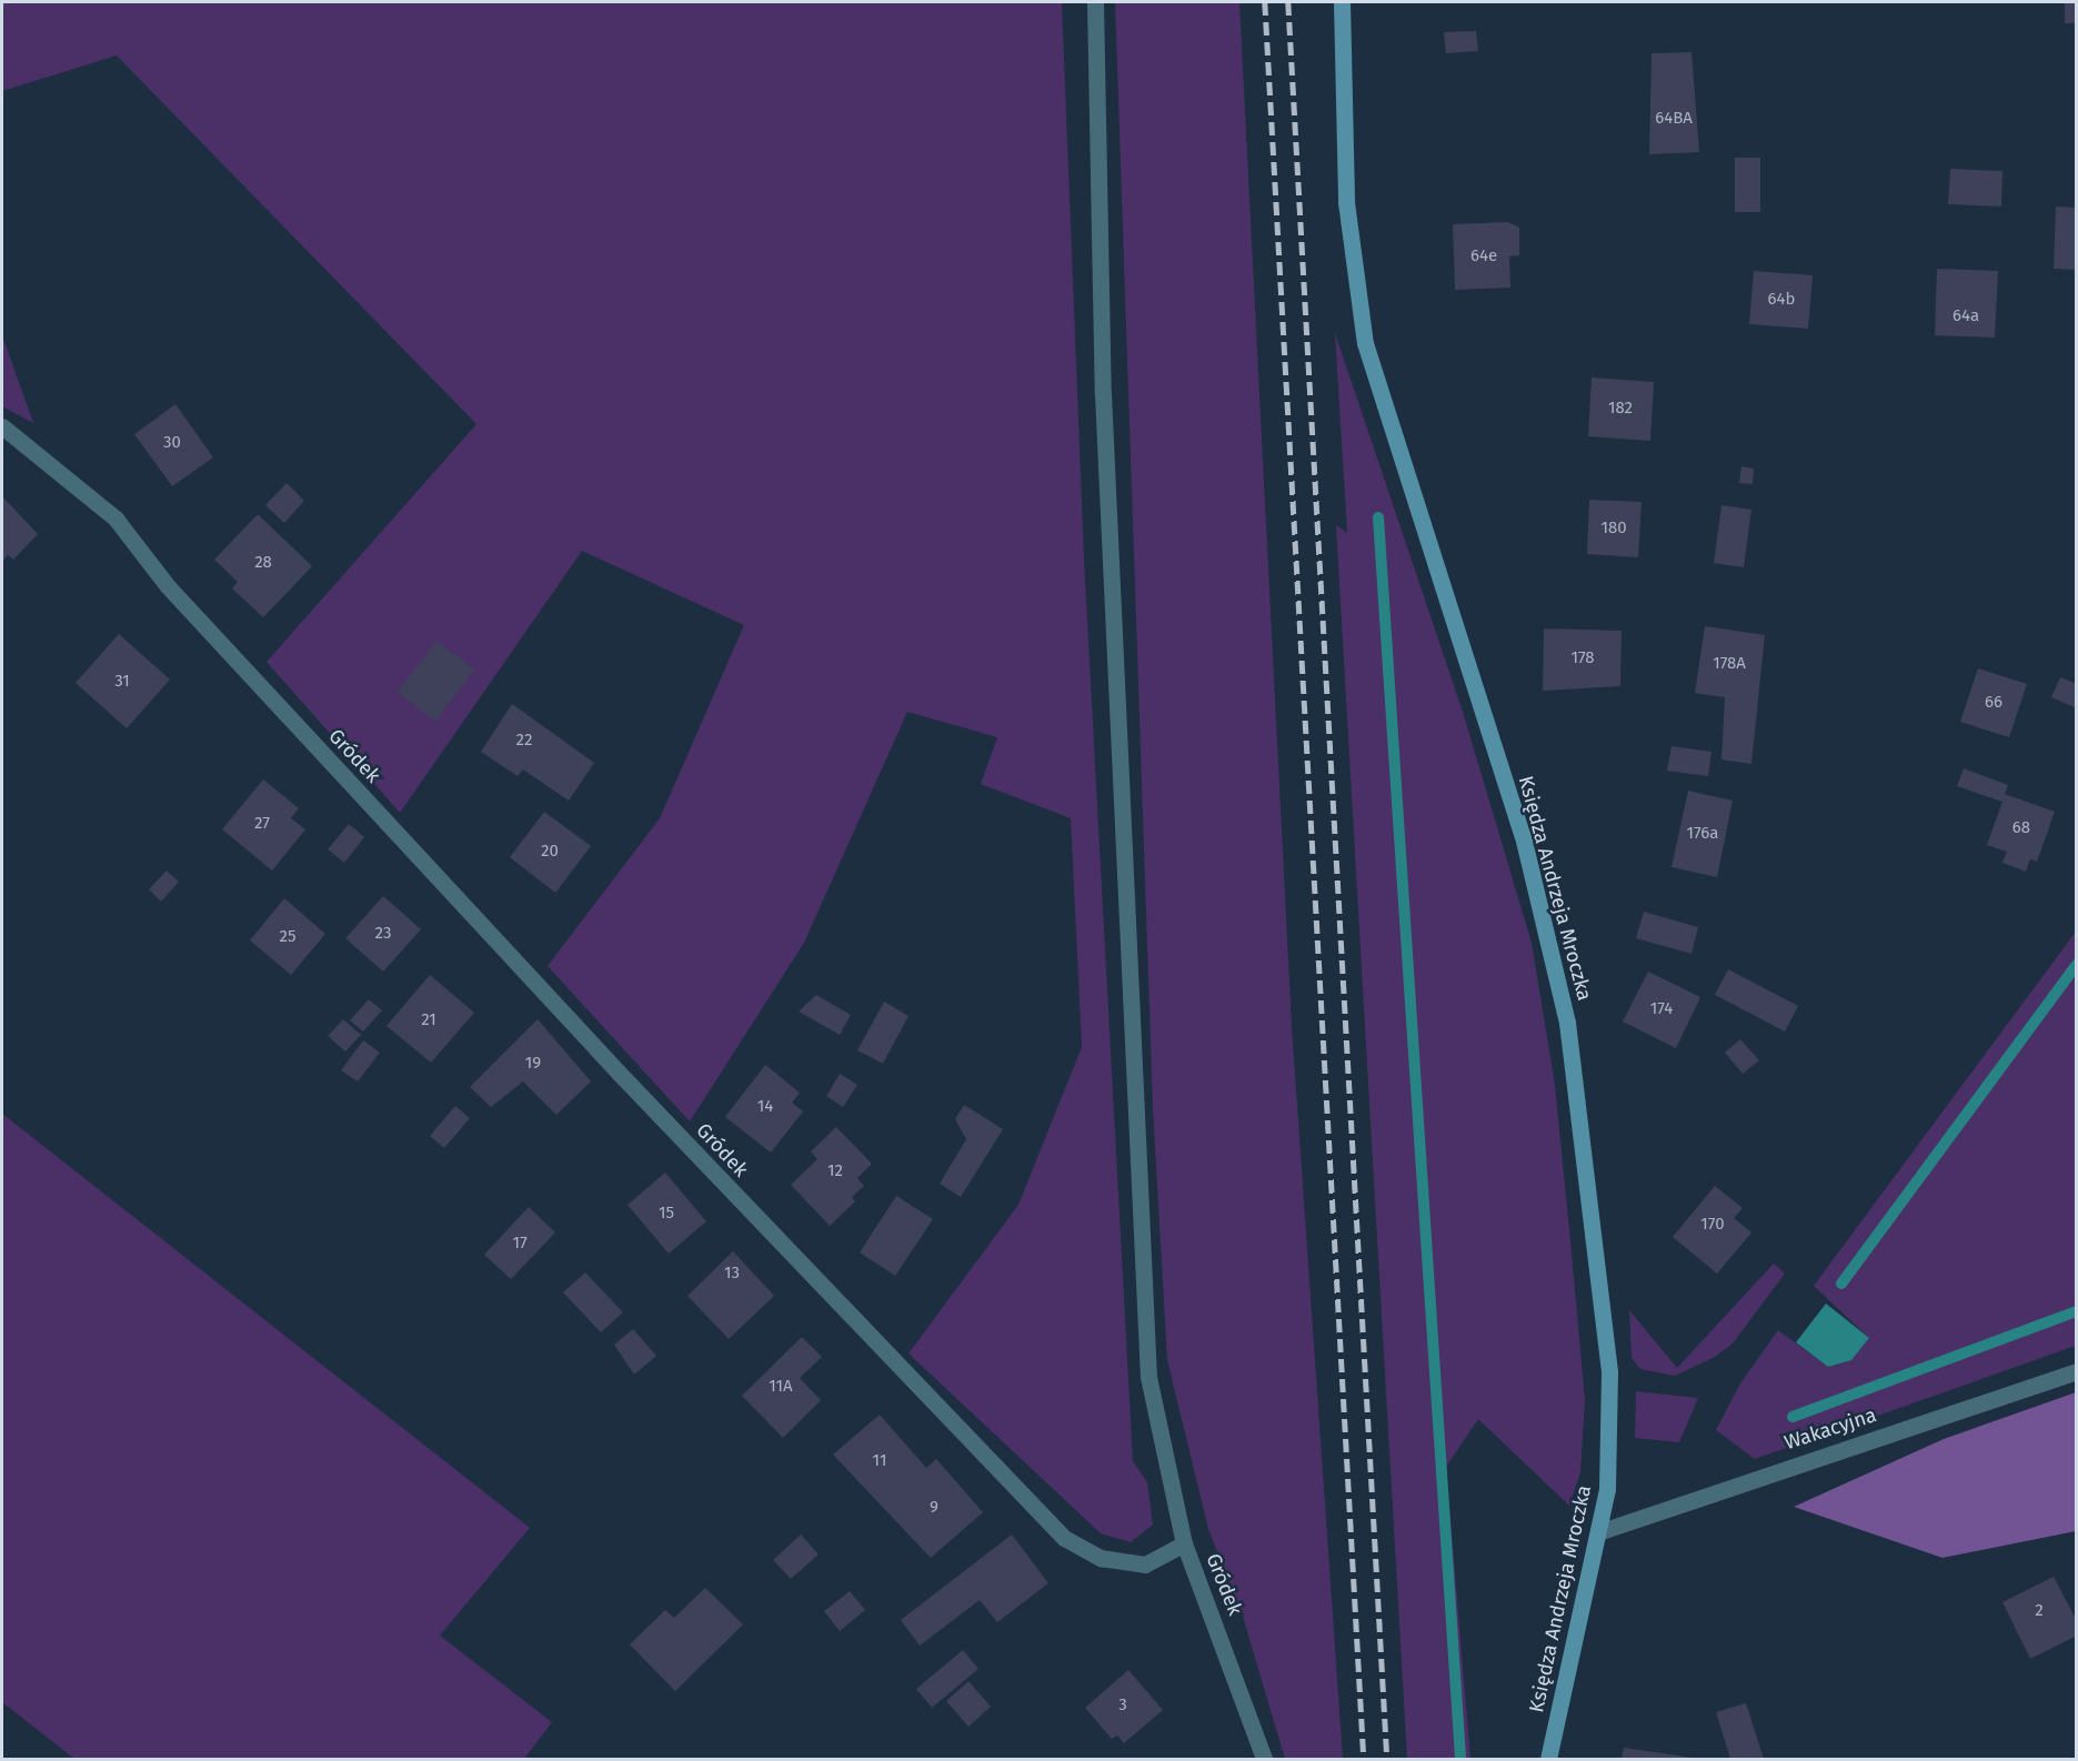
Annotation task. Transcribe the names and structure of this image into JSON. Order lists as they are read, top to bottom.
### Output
{
  "streets": {
    "street": ["Gródek", "Księdza Andrzeja Mroczka", "Wakacyjna"]
  },
  "crossings": [
    ["Księdza Andrzeja Mroczka", "Wakacyjna"]
  ],
  "house_numbers": [
    "64BA",
    "64e",
    "64b",
    "64a",
    "182",
    "30",
    "180",
    "28",
    "178",
    "178A",
    "31",
    "66",
    "22",
    "27",
    "68",
    "176a",
    "20",
    "23",
    "25",
    "174",
    "21",
    "19",
    "14",
    "12",
    "15",
    "170",
    "17",
    "13",
    "11A",
    "11",
    "9",
    "2",
    "3"
  ]
}
